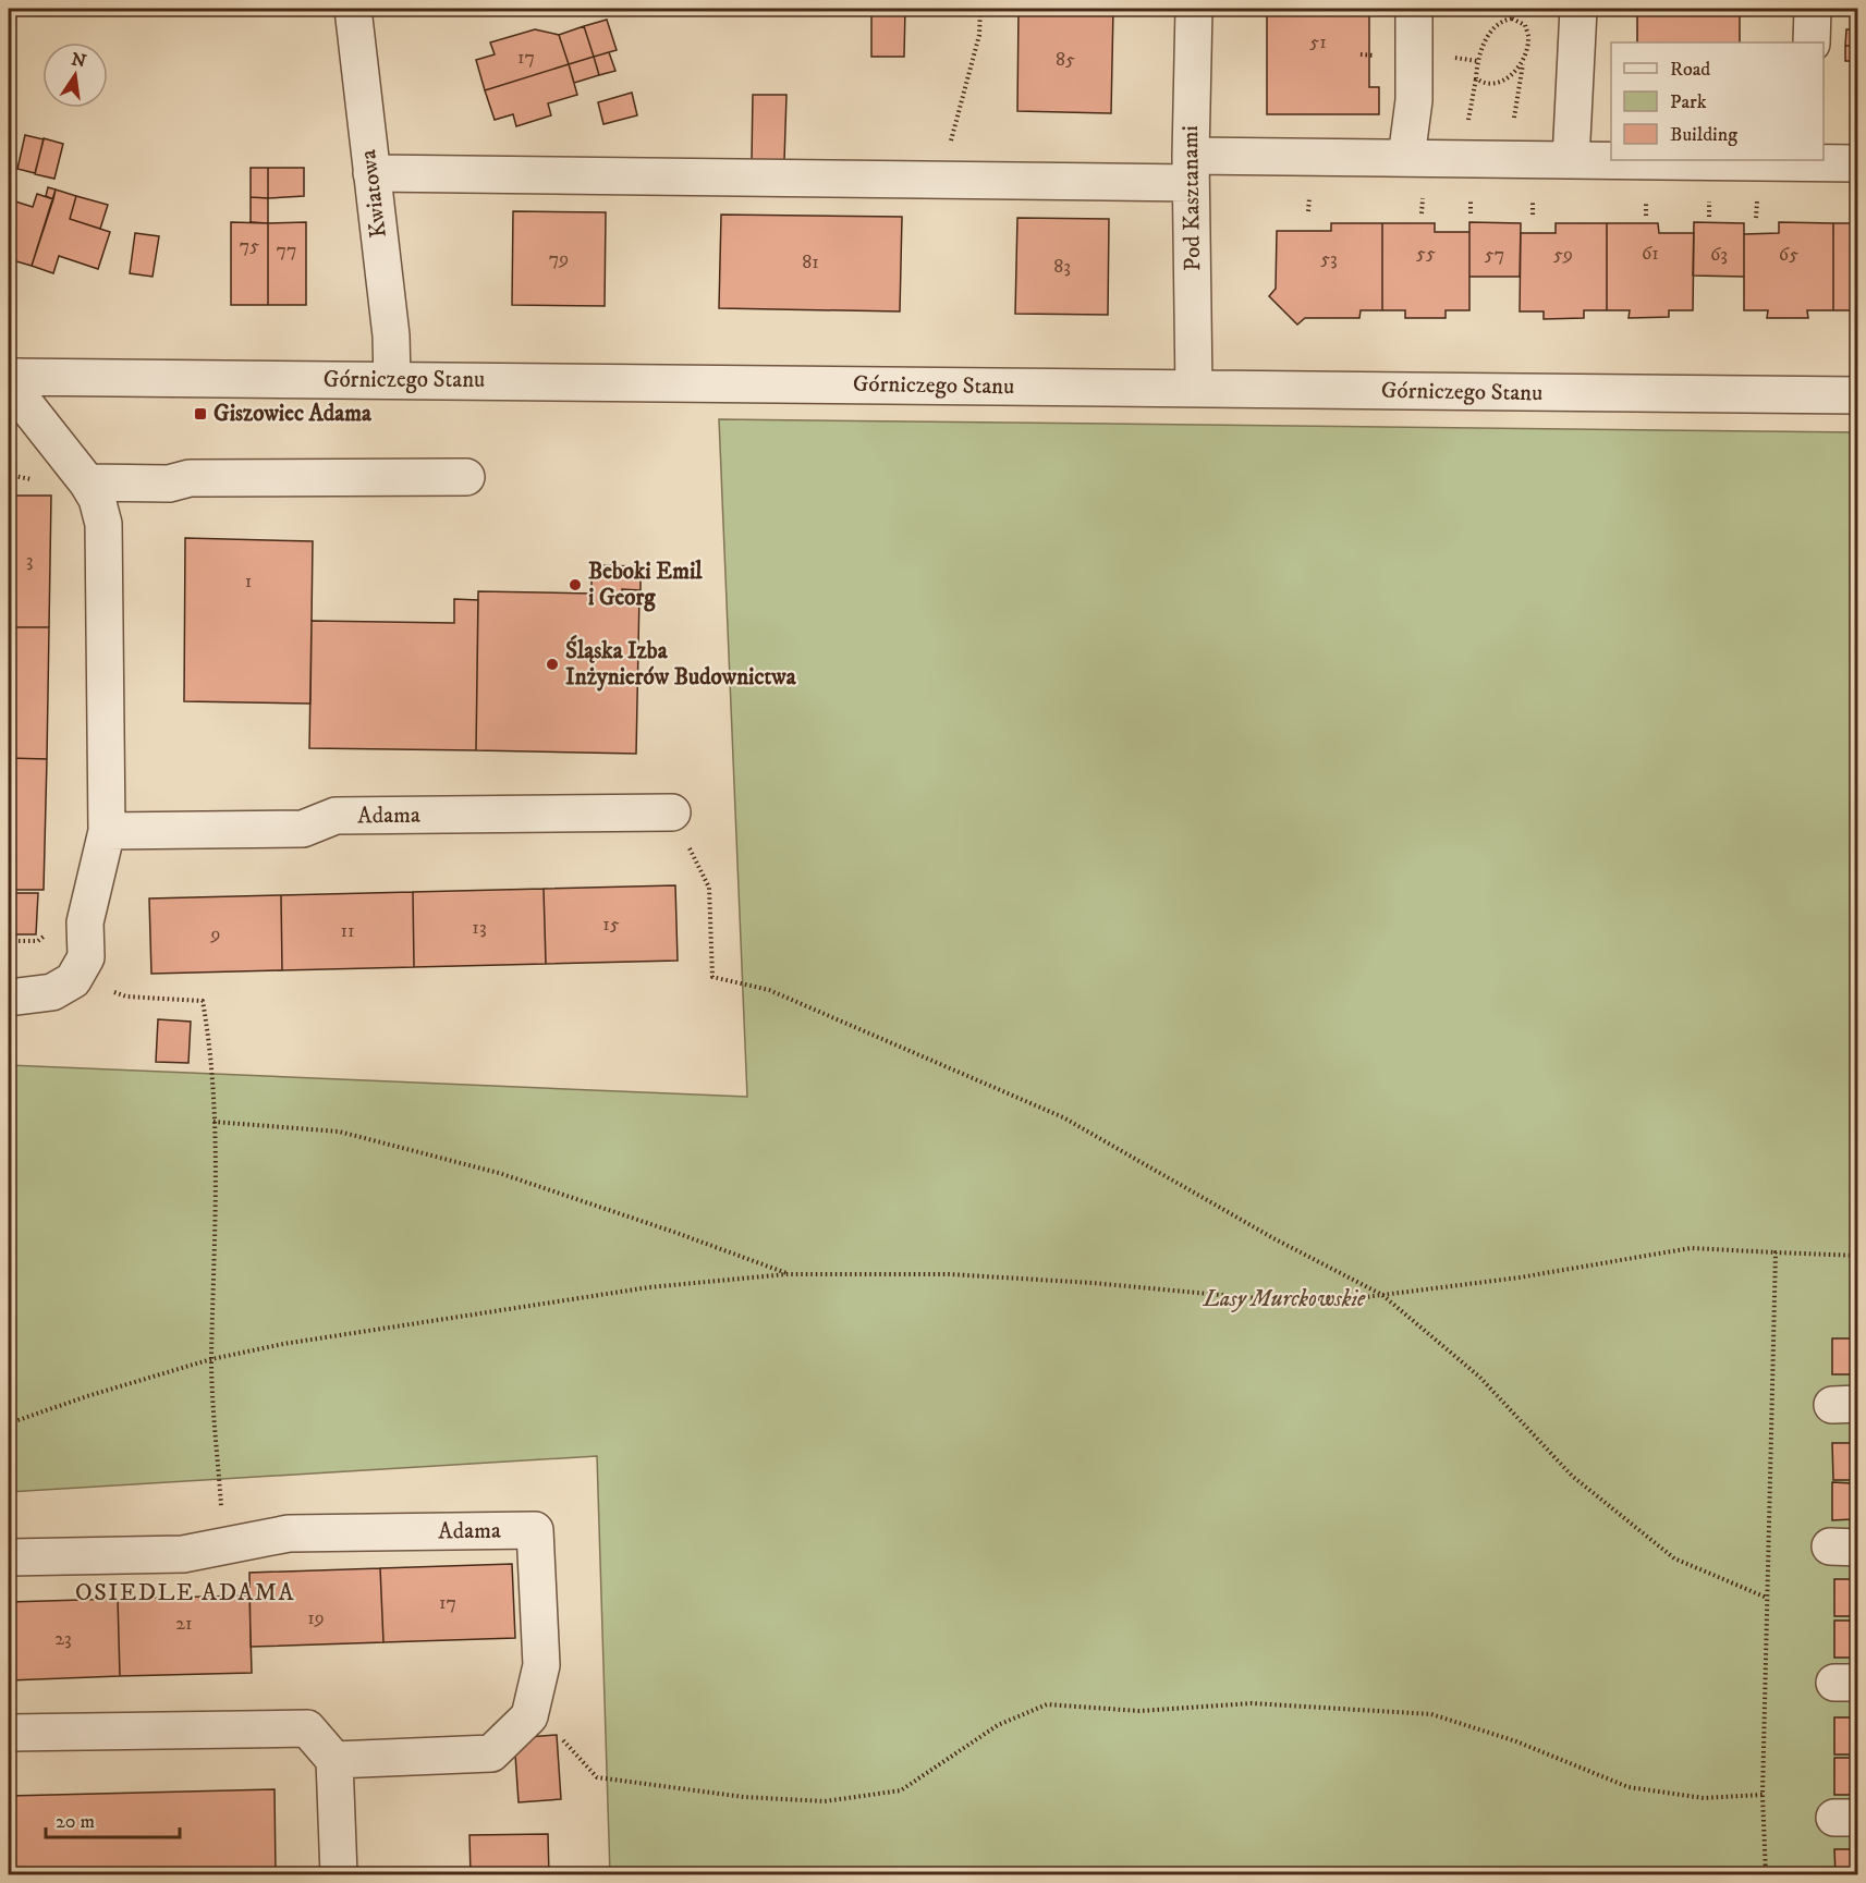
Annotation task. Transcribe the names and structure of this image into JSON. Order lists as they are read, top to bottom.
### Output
{
  "streets": {
    "street": [
      "Kwiatowa",
      "Pod Kasztanami",
      "Górniczego Stanu",
      "Adama"
    ]
  },
  "crossings": [
    ["Kwiatowa", "Górniczego Stanu"],
    ["Pod Kasztanami", "Górniczego Stanu"]
  ],
  "districts": ["OSIEDLE ADAMA"],
  "parks": ["Lasy Murckowskie"],
  "places": {
    "transit": ["Giszowiec Adama"],
    "other": ["Beboki Emil i Georg", "Śląska Izba Inżynierów Budownictwa"]
  },
  "house_numbers": [
    "51",
    "17",
    "85",
    "75",
    "77",
    "55",
    "61",
    "57",
    "59",
    "63",
    "65",
    "79",
    "53",
    "81",
    "83",
    "3",
    "1",
    "15",
    "13",
    "11",
    "9",
    "17",
    "19",
    "21",
    "23"
  ],
  "legend": ["Road", "Park", "Building"],
  "scale_bar": "20 m",
  "north": "top"
}
